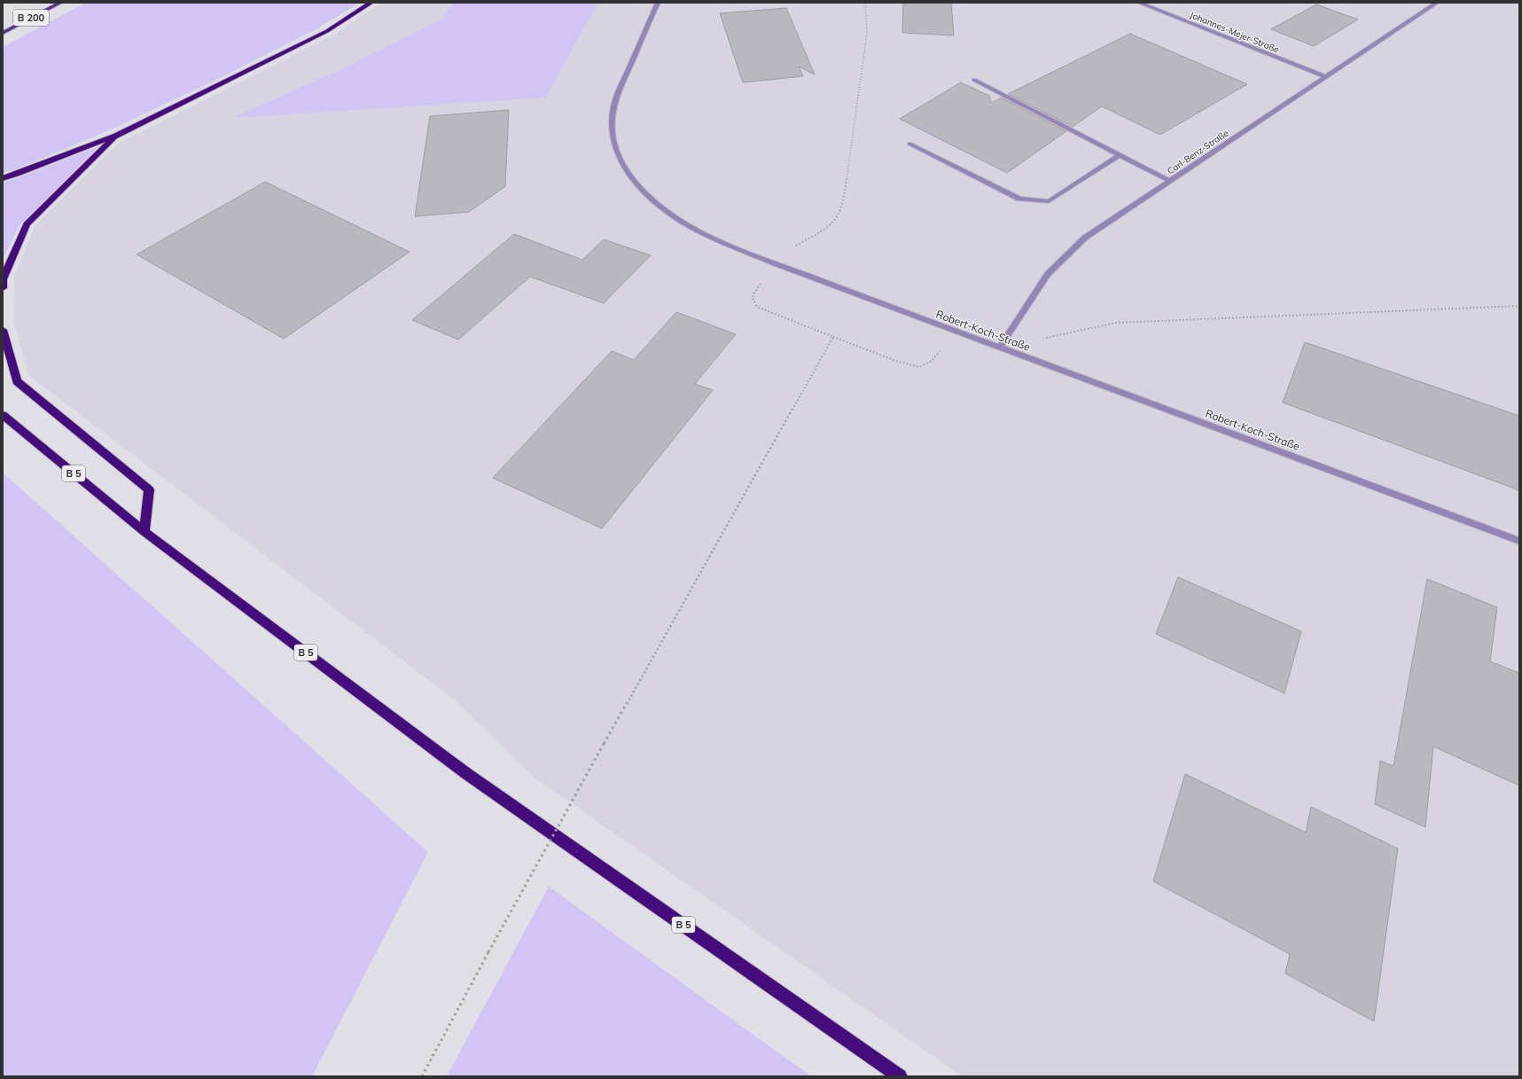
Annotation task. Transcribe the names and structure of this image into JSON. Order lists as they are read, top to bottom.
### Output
{
  "streets": {
    "highway": ["B 5"],
    "main road": ["B 200"],
    "street": ["Johannes-Mejer-Straße", "Carl-Benz-Straße", "Robert-Koch-Straße"]
  },
  "crossings": [
    ["Johannes-Mejer-Straße", "Carl-Benz-Straße"],
    ["Carl-Benz-Straße", "Robert-Koch-Straße"]
  ]
}
